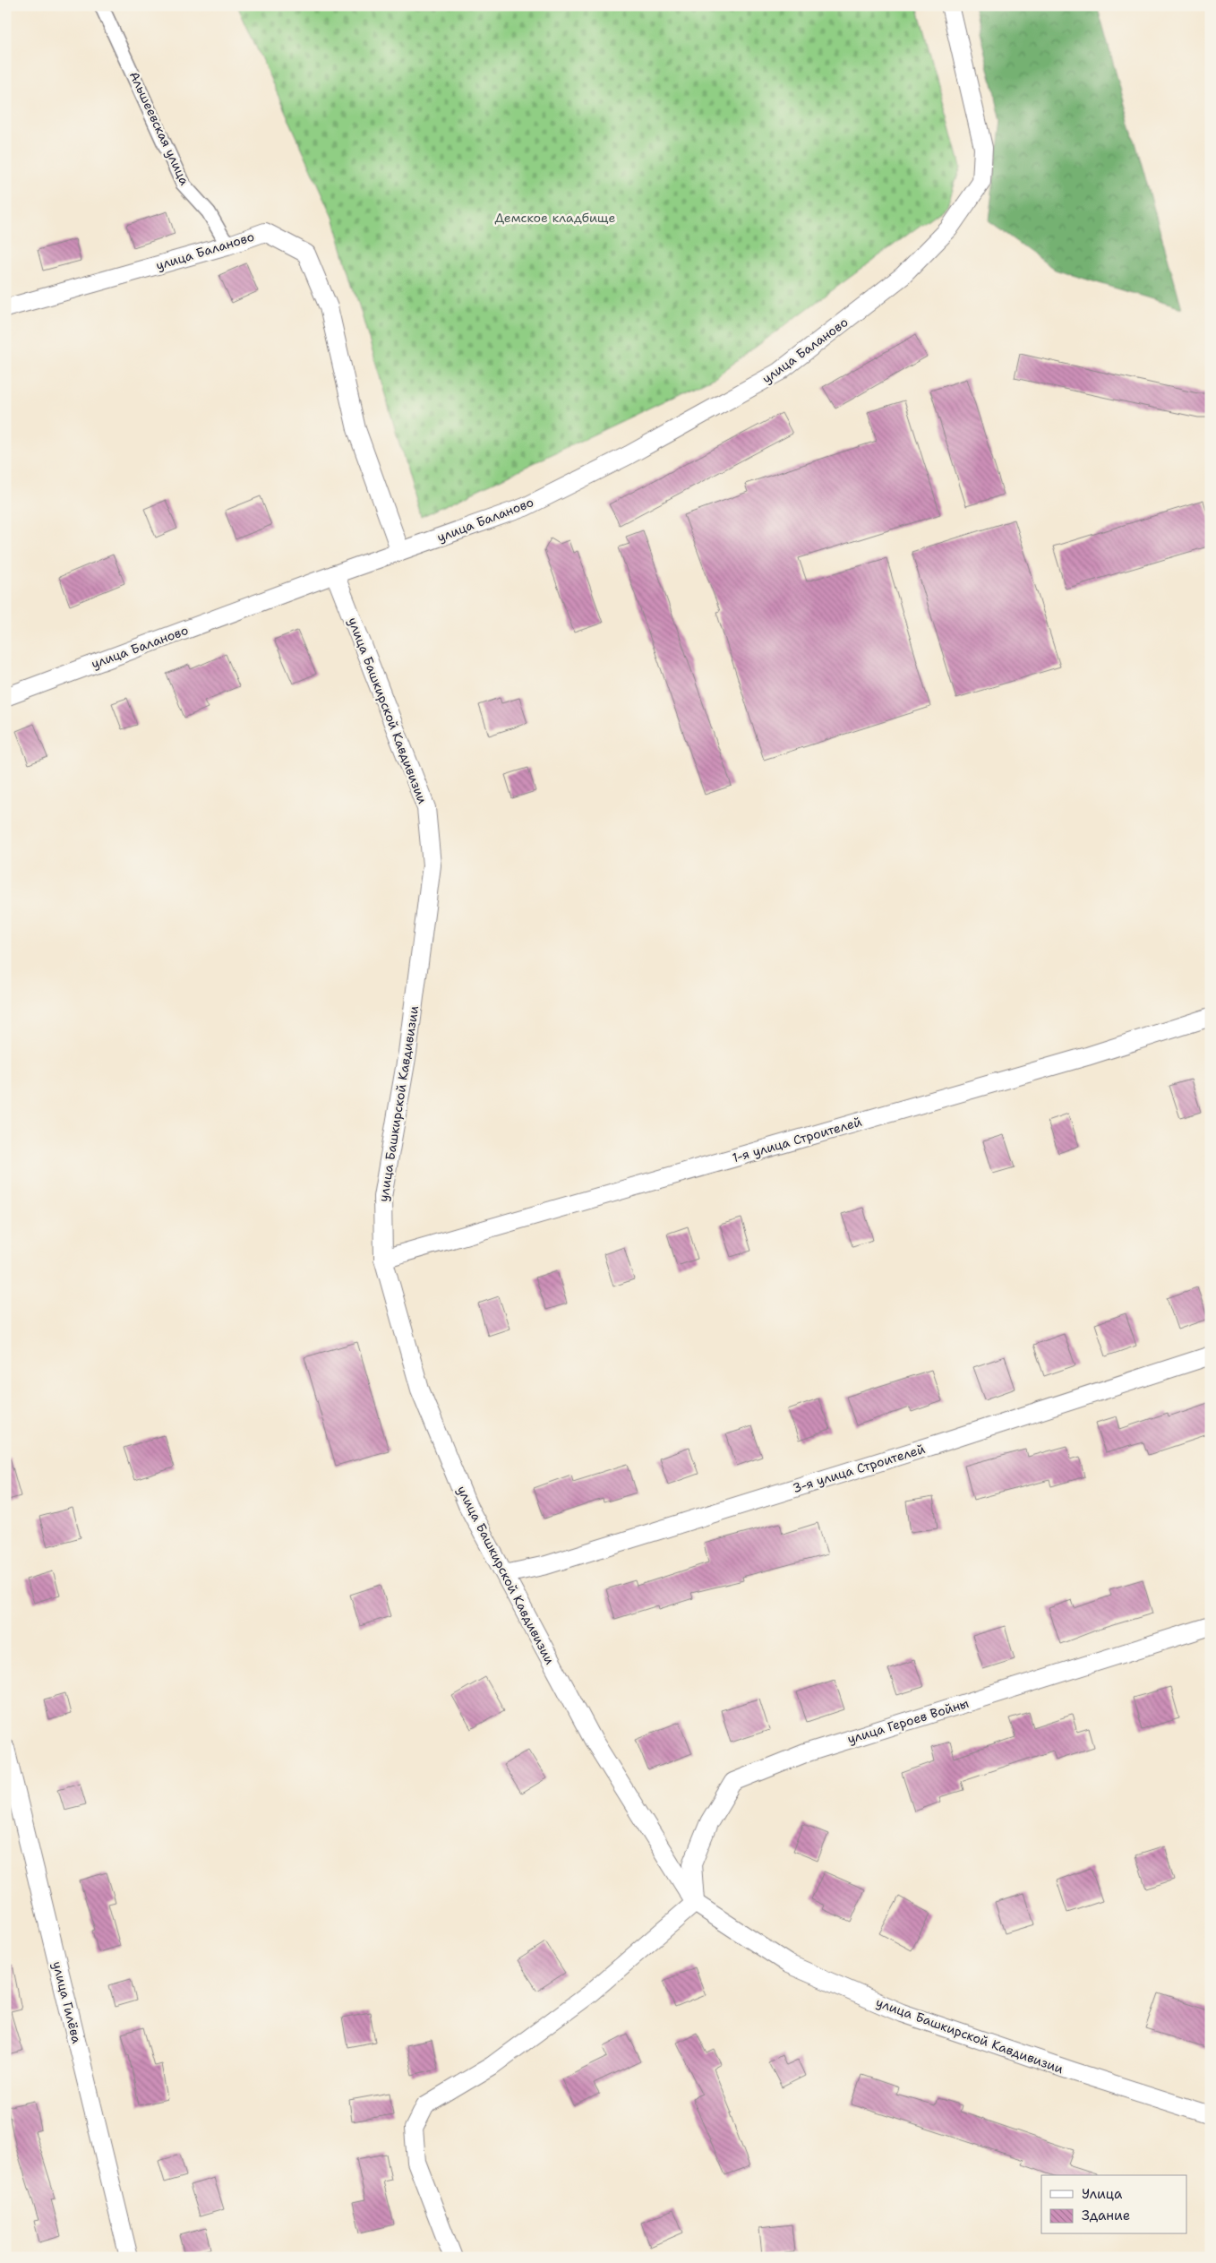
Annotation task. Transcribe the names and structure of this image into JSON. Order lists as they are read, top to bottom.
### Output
{
  "streets": {
    "street": [
      "Альшеевская улица",
      "улица Баланово",
      "улица Башкирской Кавдивизии",
      "1-я улица Строителей",
      "3-я улица Строителей",
      "улица Героев Войны",
      "улица Гилёва"
    ]
  },
  "crossings": [
    ["Альшеевская улица", "улица Баланово"],
    ["улица Баланово", "улица Башкирской Кавдивизии"],
    ["улица Башкирской Кавдивизии", "1-я улица Строителей"],
    ["улица Башкирской Кавдивизии", "3-я улица Строителей"],
    ["улица Башкирской Кавдивизии", "улица Героев Войны"]
  ],
  "parks": ["Демское кладбище"],
  "legend": ["Улица", "Здание"]
}
